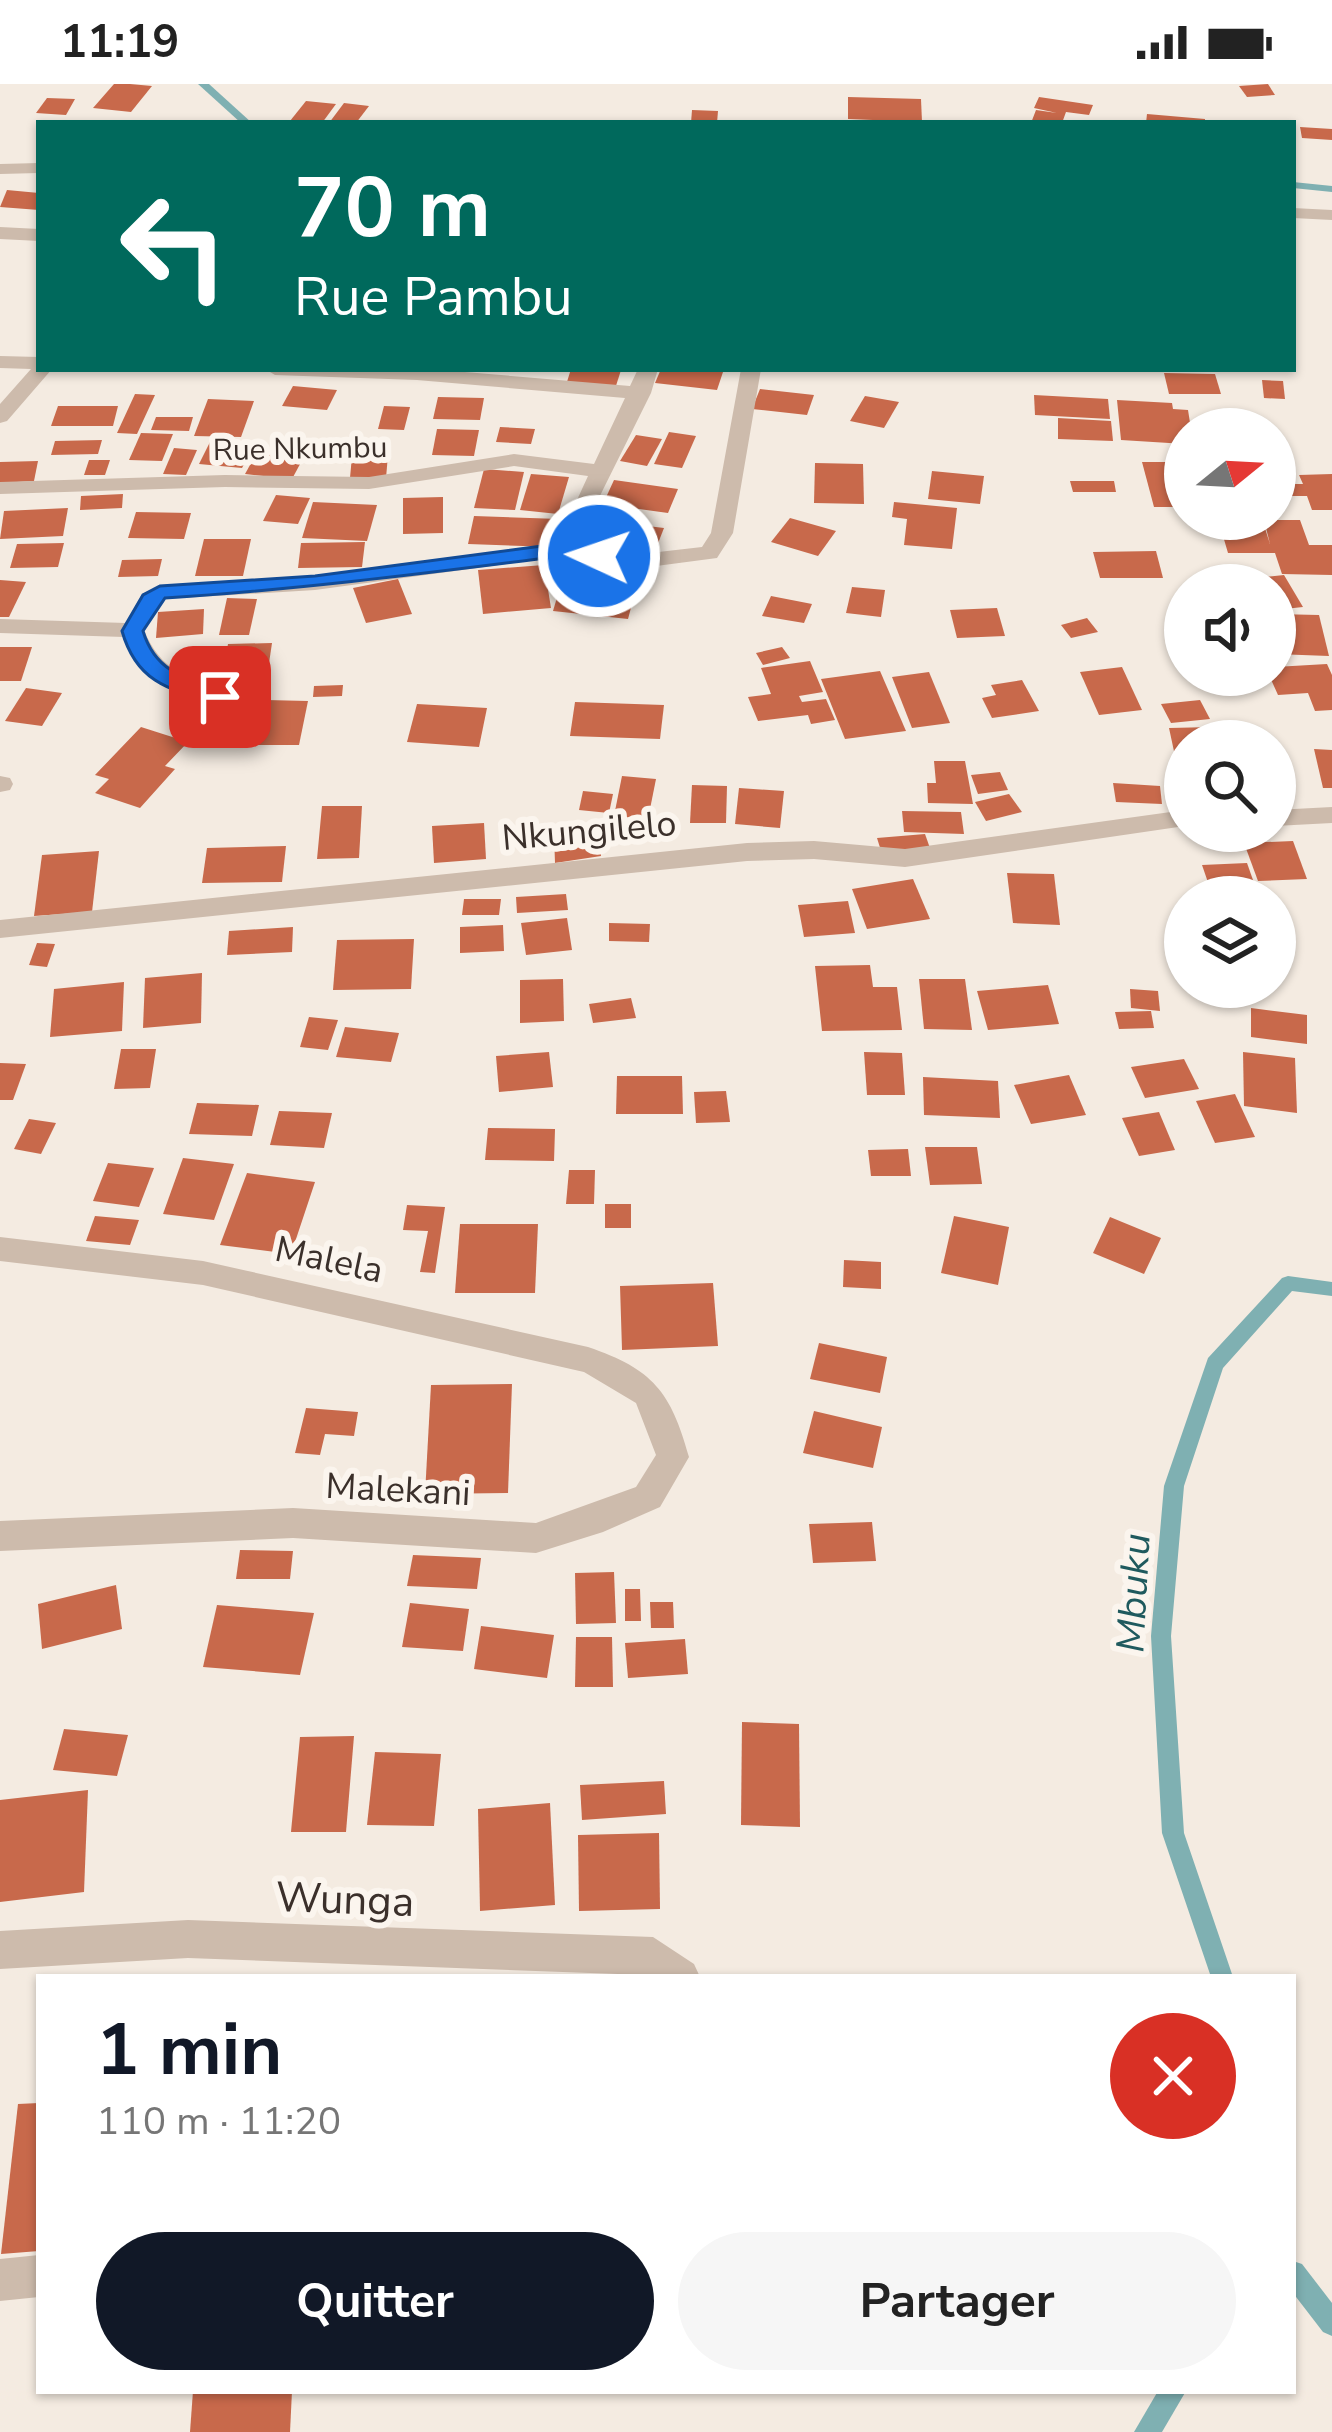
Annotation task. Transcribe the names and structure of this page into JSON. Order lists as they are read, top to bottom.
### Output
{
  "streets": {
    "street": [
      "Rue Nkumbu",
      "Nkungilelo",
      "Malela",
      "Malekani",
      "Wunga"
    ]
  },
  "crossings": [
    ["Malela", "Malekani"]
  ],
  "water": ["Mbuku"],
  "north": "right",
  "page": {
    "status": "11:19",
    "turn": ["70 m", "Rue Pambu"],
    "heading": ["1 min", "110 m · 11:20"],
    "buttons": ["Quitter", "Partager"]
  }
}
